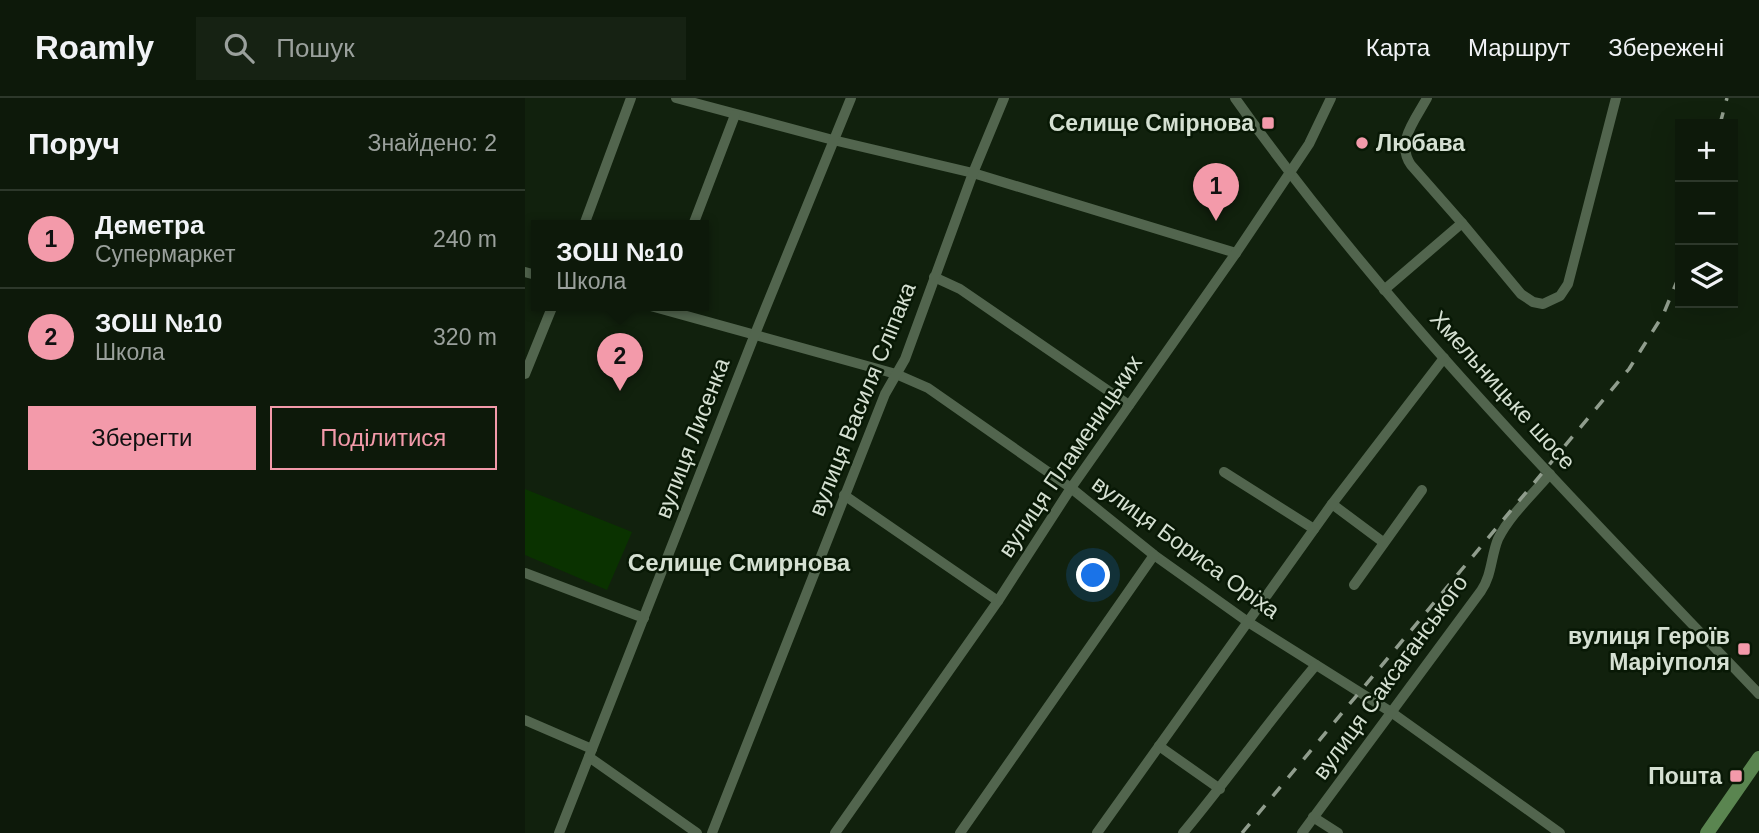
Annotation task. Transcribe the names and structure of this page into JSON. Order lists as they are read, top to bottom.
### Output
{
  "streets": {
    "street": [
      "Хмельницьке шосе",
      "вулиця Василя Сліпака",
      "вулиця Лисенка",
      "вулиця Пламеницьких",
      "вулиця Бориса Оріха",
      "вулиця Саксаганського"
    ]
  },
  "crossings": [
    ["Хмельницьке шосе", "вулиця Пламеницьких"],
    ["Хмельницьке шосе", "вулиця Саксаганського"],
    ["вулиця Василя Сліпака", "вулиця Бориса Оріха"],
    ["вулиця Лисенка", "вулиця Бориса Оріха"],
    ["вулиця Пламеницьких", "вулиця Бориса Оріха"],
    ["вулиця Бориса Оріха", "вулиця Саксаганського"]
  ],
  "districts": ["Селище Смирнова"],
  "places": {
    "transit": ["Селище Смірнова", "вулиця Героїв Маріуполя", "Пошта"],
    "other": ["Любава"]
  },
  "page": {
    "header": "Roamly",
    "search": "Пошук",
    "nav": ["Карта", "Маршрут", "Збережені"],
    "heading": ["Поруч", "Знайдено: 2"],
    "map_buttons": ["+", "−"],
    "pins": ["1", "2"],
    "list": [
      {
        "mark": "1",
        "name": "Деметра",
        "note": "Супермаркет",
        "value": "240 m"
      },
      {
        "mark": "2",
        "name": "ЗОШ №10",
        "note": "Школа",
        "value": "320 m"
      }
    ],
    "popup": ["ЗОШ №10", "Школа"],
    "buttons": ["Зберегти", "Поділитися"]
  }
}
